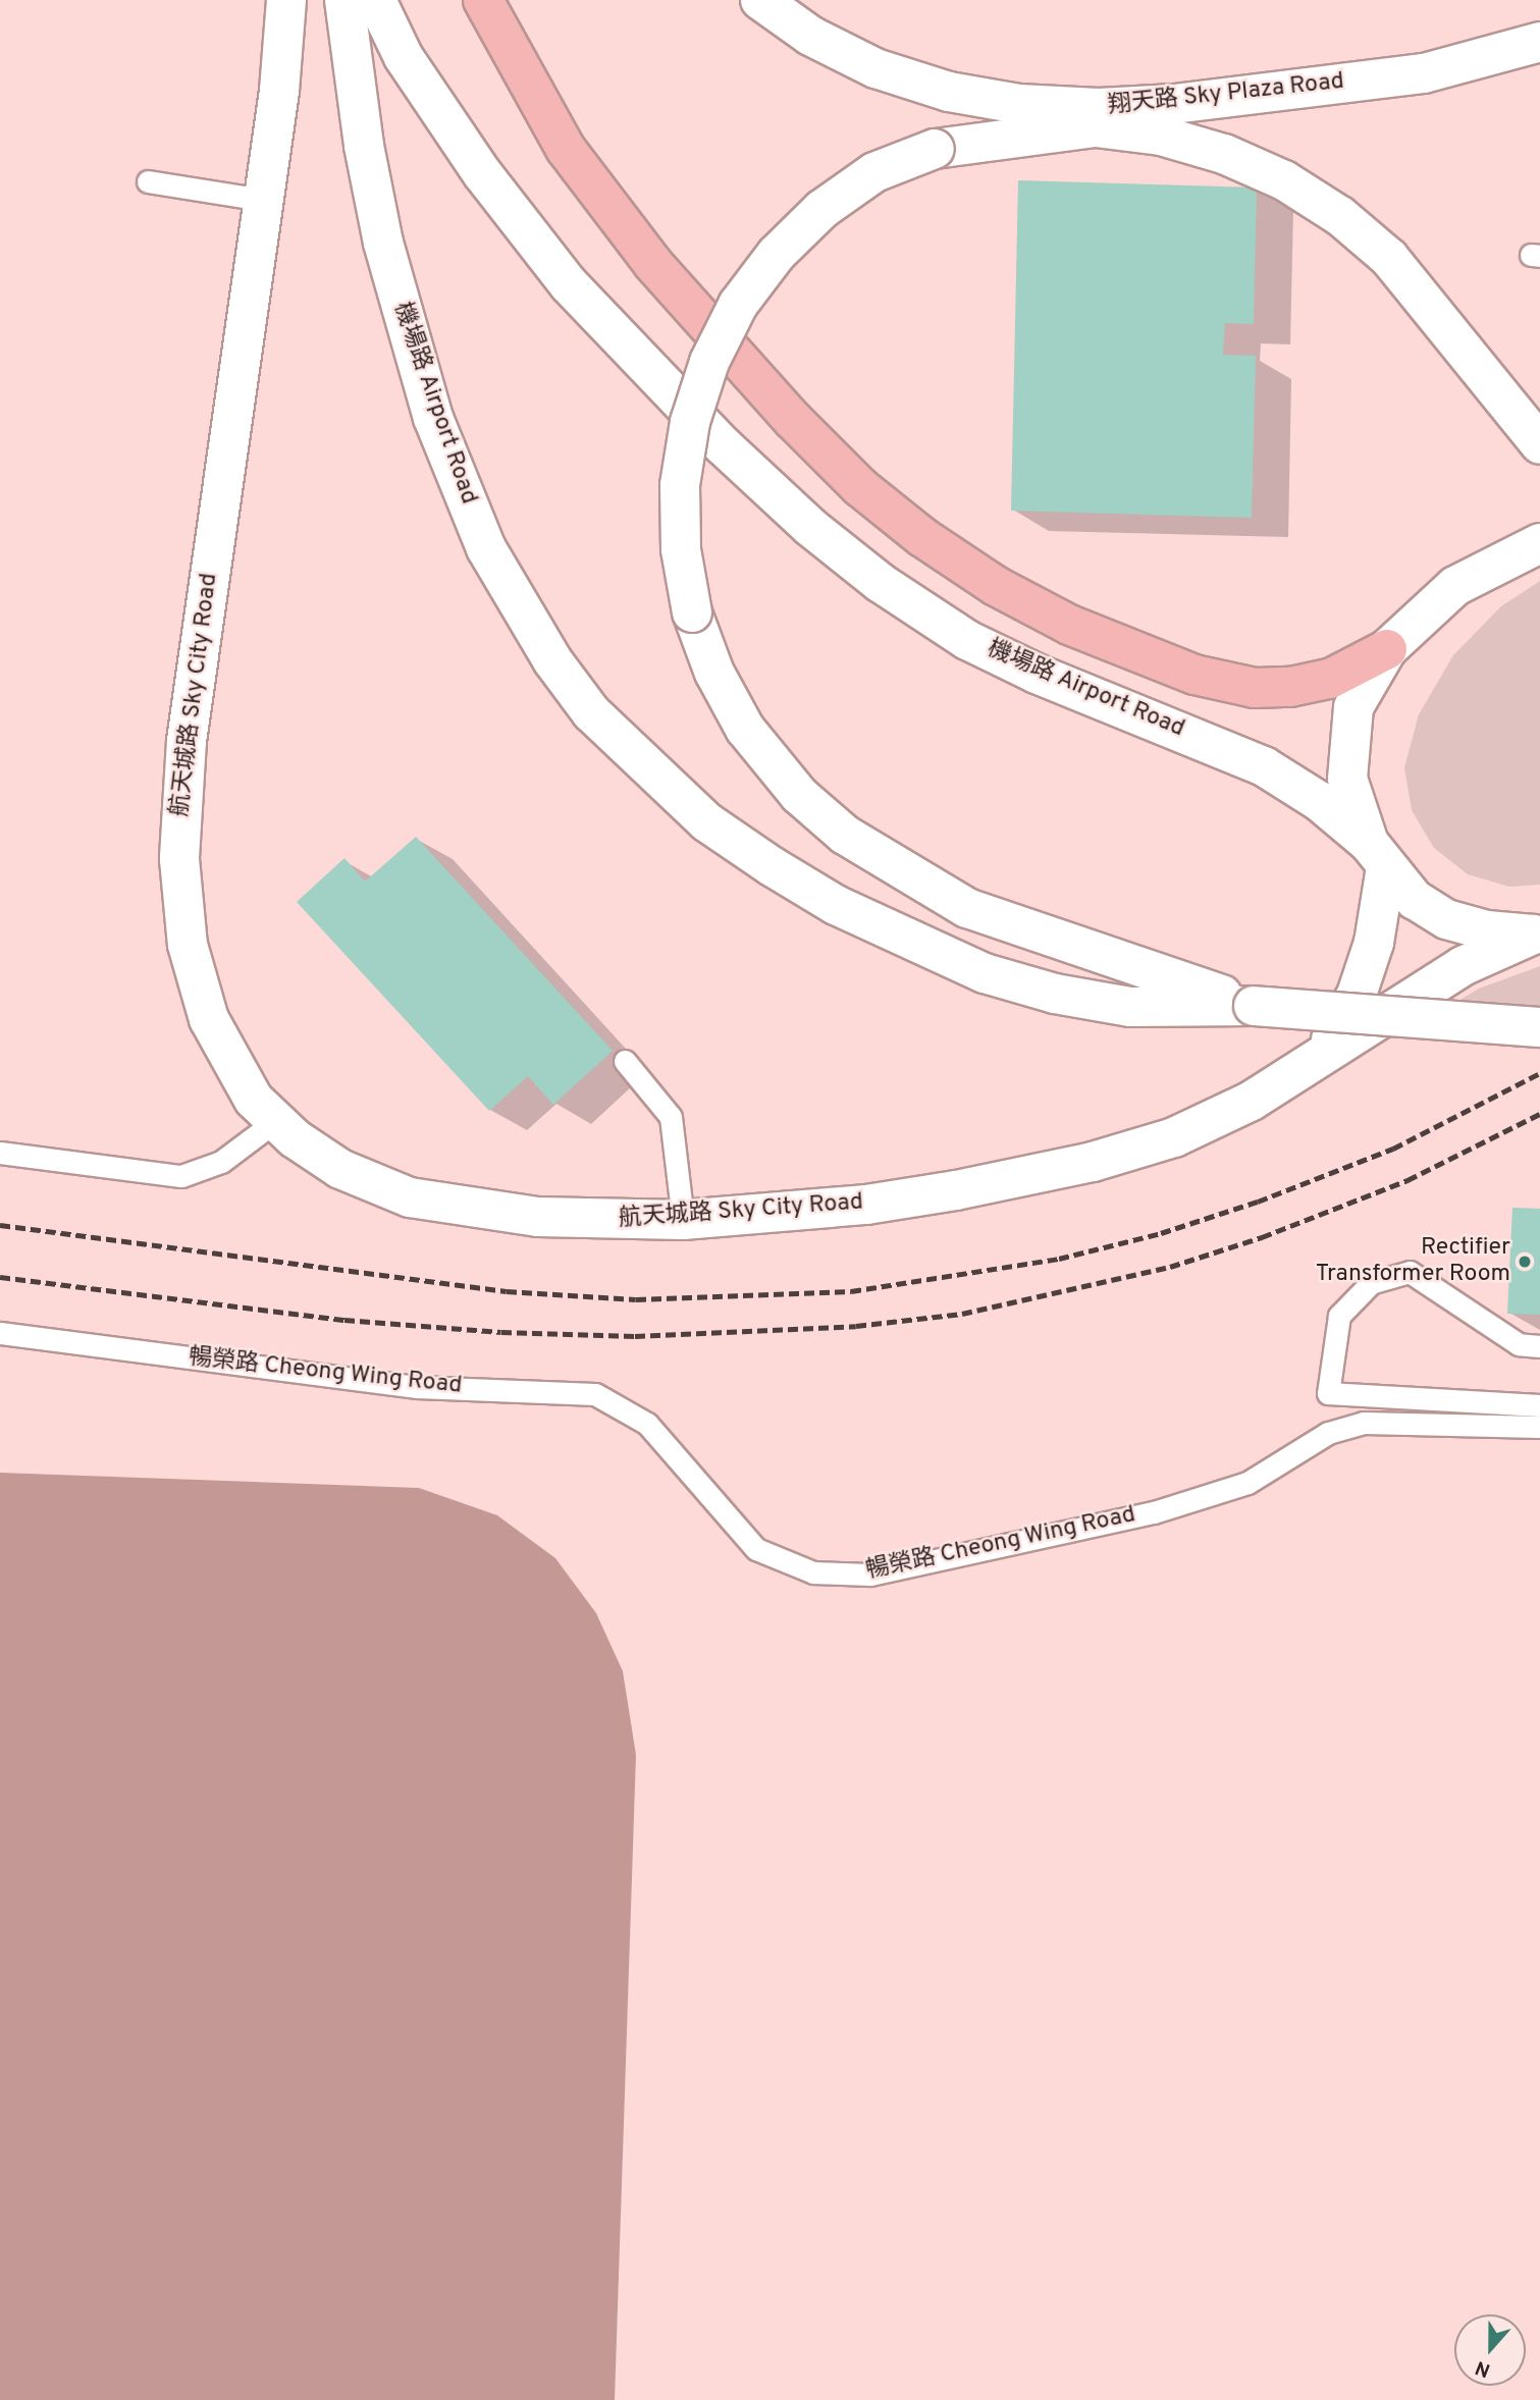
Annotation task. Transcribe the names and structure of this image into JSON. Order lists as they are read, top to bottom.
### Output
{
  "streets": {
    "street": ["翔天路 Sky Plaza Road", "機場路 Airport Road", "航天城路 Sky City Road"],
    "lane": ["暢榮路 Cheong Wing Road"]
  },
  "crossings": [
    ["機場路 Airport Road", "航天城路 Sky City Road"]
  ],
  "places": ["Rectifier Transformer Room"],
  "north": "bottom"
}
